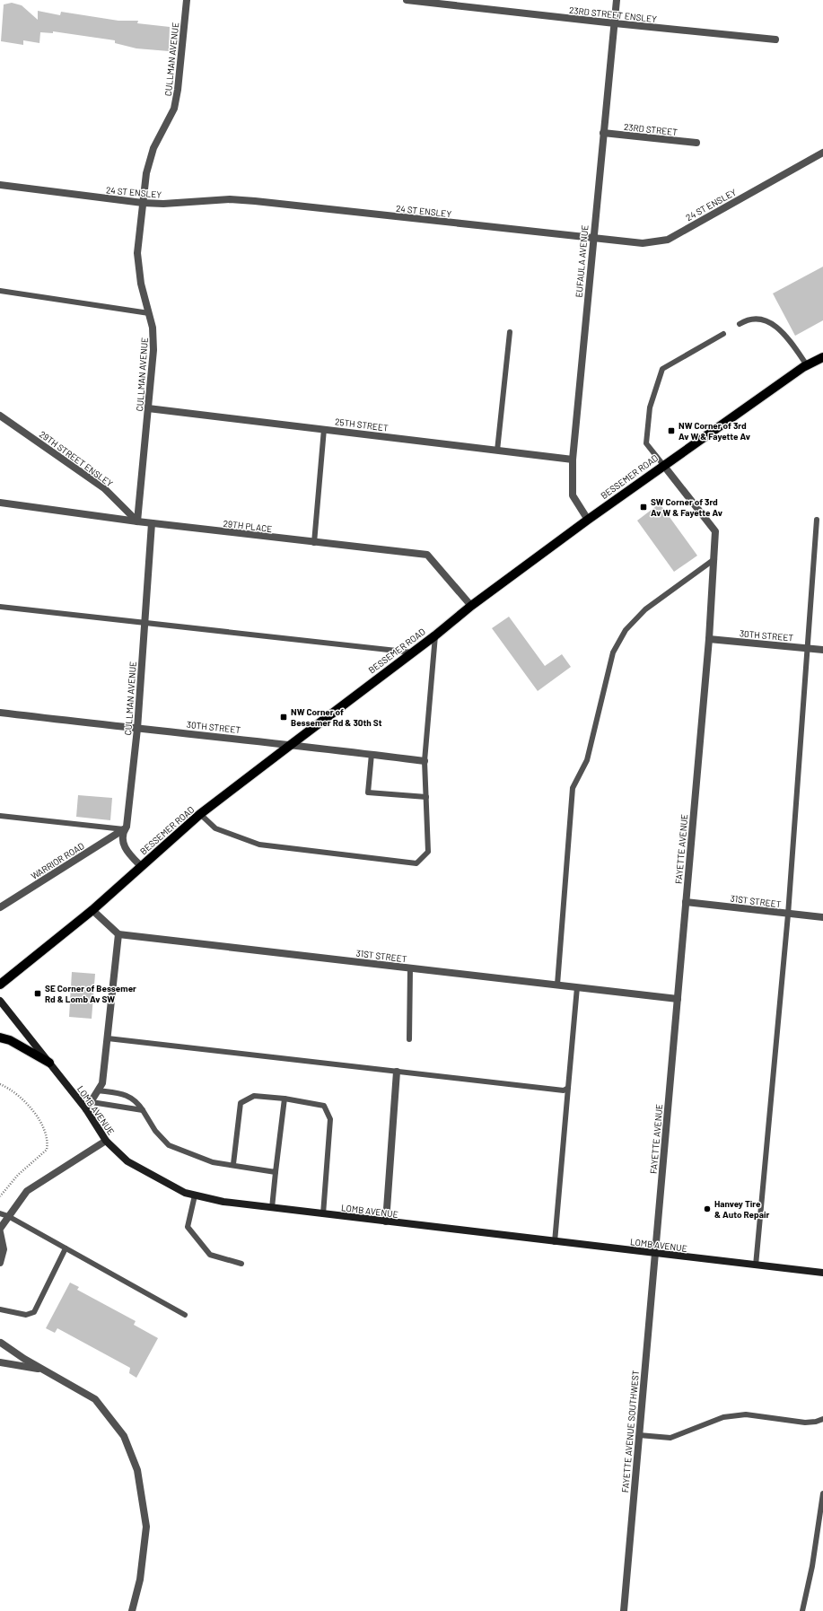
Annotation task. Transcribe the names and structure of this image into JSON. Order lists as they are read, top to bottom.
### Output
{
  "streets": {
    "main road": ["BESSEMER ROAD", "LOMB AVENUE"],
    "street": [
      "23RD STREET ENSLEY",
      "CULLMAN AVENUE",
      "23RD STREET",
      "24 ST ENSLEY",
      "EUFAULA AVENUE",
      "25TH STREET",
      "29TH STREET ENSLEY",
      "29TH PLACE",
      "30TH STREET",
      "FAYETTE AVENUE",
      "WARRIOR ROAD",
      "31ST STREET",
      "FAYETTE AVENUE SOUTHWEST"
    ]
  },
  "crossings": [
    ["23RD STREET ENSLEY", "EUFAULA AVENUE"],
    ["CULLMAN AVENUE", "24 ST ENSLEY"],
    ["CULLMAN AVENUE", "25TH STREET"],
    ["CULLMAN AVENUE", "29TH STREET ENSLEY"],
    ["CULLMAN AVENUE", "BESSEMER ROAD"],
    ["CULLMAN AVENUE", "29TH PLACE"],
    ["CULLMAN AVENUE", "30TH STREET"],
    ["CULLMAN AVENUE", "WARRIOR ROAD"],
    ["23RD STREET", "EUFAULA AVENUE"],
    ["24 ST ENSLEY", "EUFAULA AVENUE"],
    ["EUFAULA AVENUE", "25TH STREET"],
    ["EUFAULA AVENUE", "BESSEMER ROAD"],
    ["29TH STREET ENSLEY", "29TH PLACE"],
    ["BESSEMER ROAD", "29TH PLACE"],
    ["BESSEMER ROAD", "30TH STREET"],
    ["BESSEMER ROAD", "FAYETTE AVENUE"],
    ["30TH STREET", "FAYETTE AVENUE"],
    ["FAYETTE AVENUE", "31ST STREET"],
    ["FAYETTE AVENUE", "LOMB AVENUE"],
    ["FAYETTE AVENUE", "FAYETTE AVENUE SOUTHWEST"],
    ["LOMB AVENUE", "FAYETTE AVENUE SOUTHWEST"]
  ],
  "places": {
    "transit": [
      "NW Corner of 3rd Av W & Fayette Av",
      "SW Corner of 3rd Av W & Fayette Av",
      "NW Corner of Bessemer Rd & 30th St",
      "SE Corner of Bessemer Rd & Lomb Av SW"
    ],
    "other": ["Hanvey Tire & Auto Repair"]
  }
}
